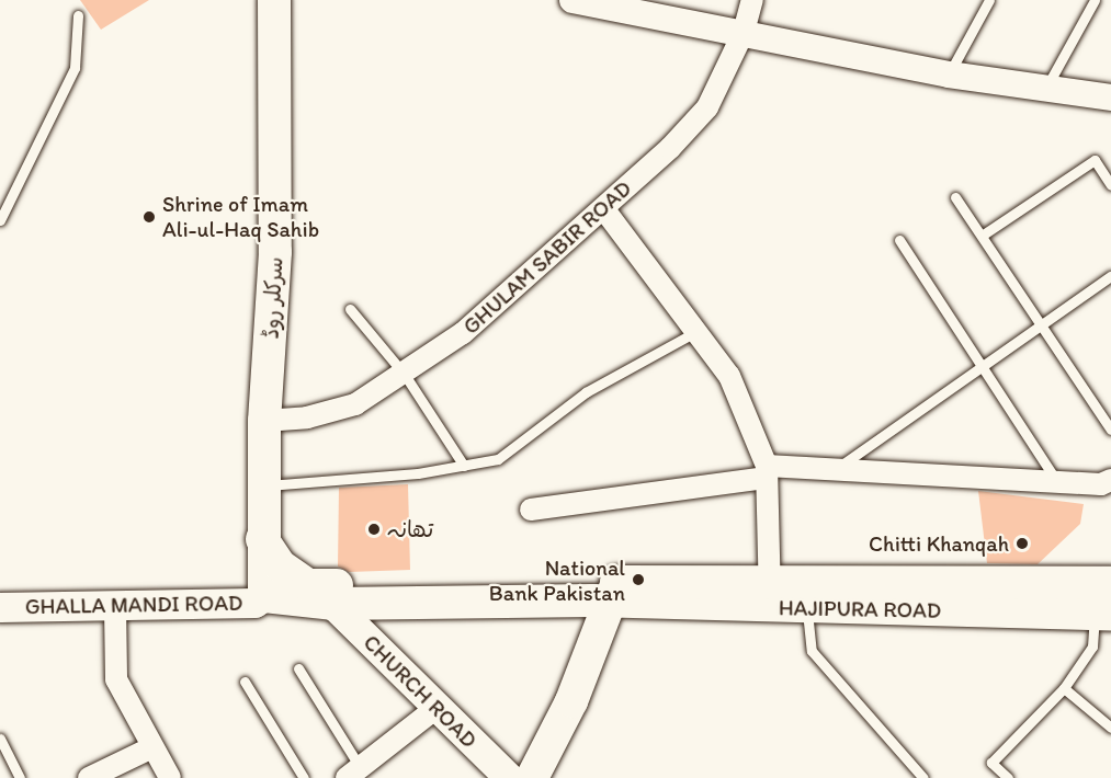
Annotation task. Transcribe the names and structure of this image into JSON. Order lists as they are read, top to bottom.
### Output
{
  "streets": {
    "main road": [
      "سرکلر روڈ",
      "GHALLA MANDI ROAD",
      "HAJIPURA ROAD",
      "CHURCH ROAD"
    ],
    "street": ["GHULAM SABIR ROAD"]
  },
  "crossings": [
    ["GHULAM SABIR ROAD", "سرکلر روڈ"],
    ["سرکلر روڈ", "GHALLA MANDI ROAD"]
  ],
  "places": [
    "Shrine of Imam Ali-ul-Haq Sahib",
    "تھانہ",
    "Chitti Khanqah",
    "National Bank Pakistan"
  ]
}
